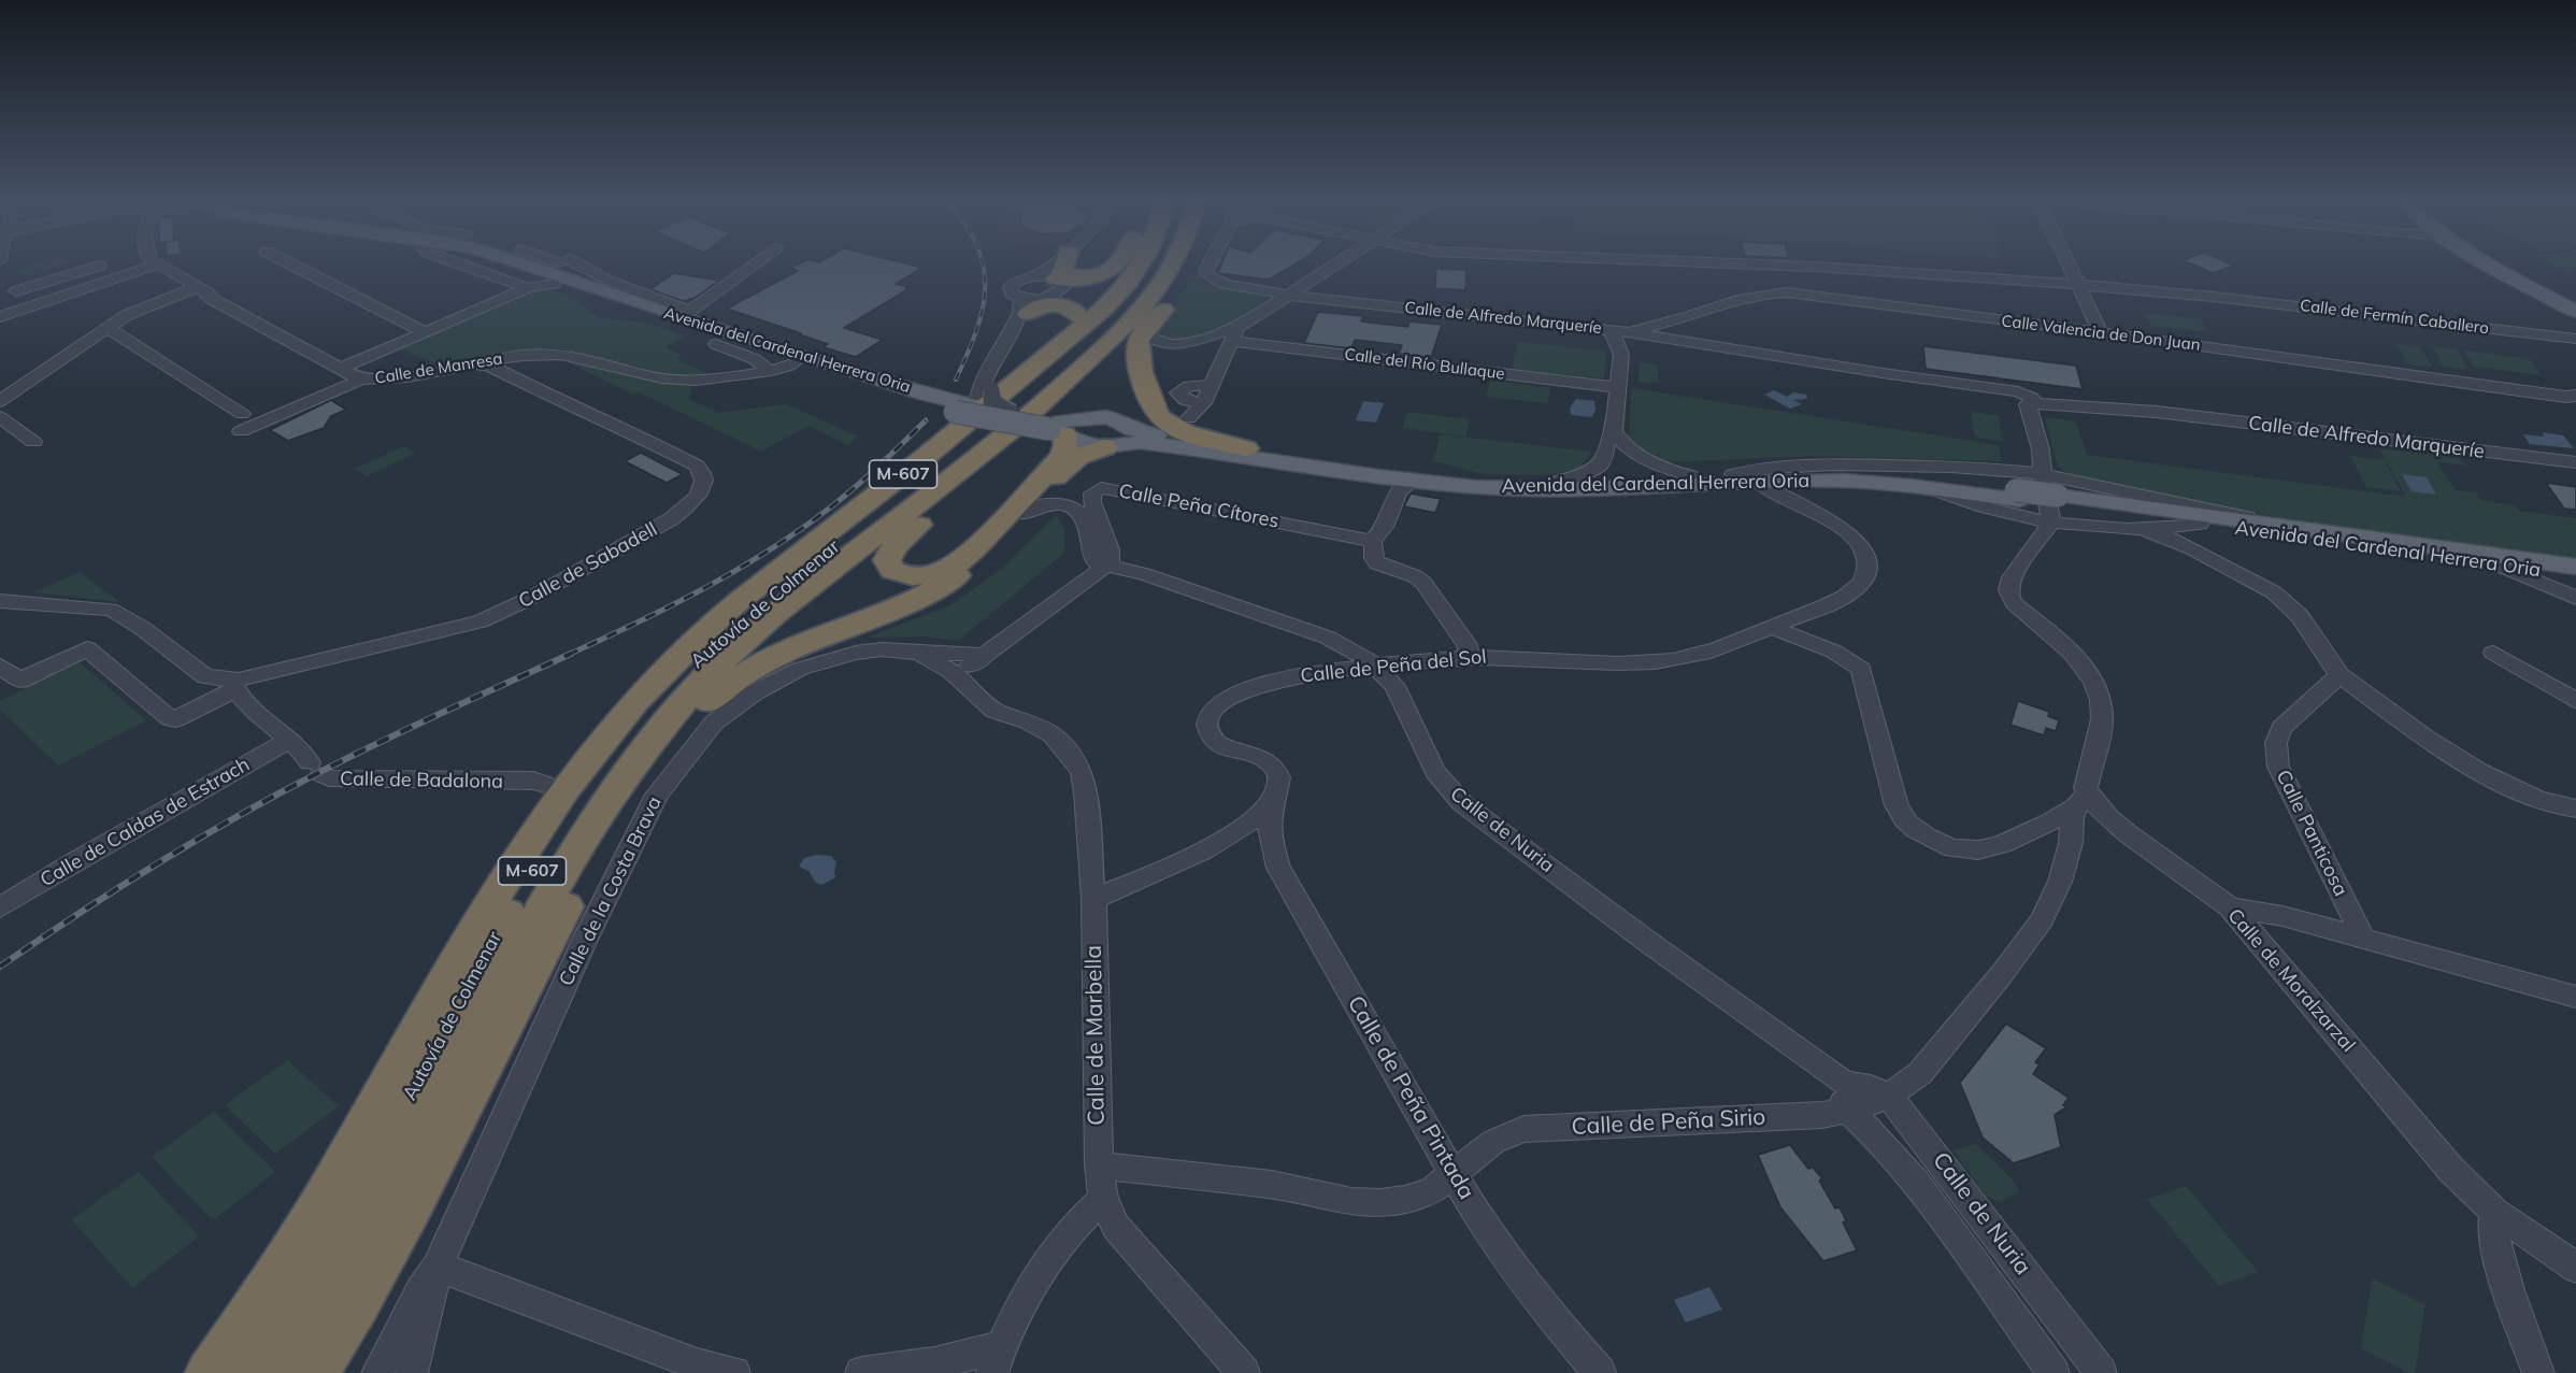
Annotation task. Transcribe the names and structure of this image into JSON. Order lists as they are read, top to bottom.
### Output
{
  "streets": {
    "highway": ["M-607", "Autovía de Colmenar"],
    "main road": ["Avenida del Cardenal Herrera Oria"],
    "street": [
      "Calle de Fermín Caballero",
      "Calle de Alfredo Marqueríe",
      "Calle Valencia de Don Juan",
      "Calle del Río Bullaque",
      "Calle de Manresa",
      "Calle Peña Cítores",
      "Calle de Sabadell",
      "Calle de Peña del Sol",
      "Calle de Badalona",
      "Calle de Caldas de Estrach",
      "Calle de Nuria",
      "Calle Panticosa",
      "Calle de la Costa Brava",
      "Calle de Moralzarzal",
      "Calle de Marbella",
      "Calle de Peña Pintada",
      "Calle de Peña Sirio"
    ]
  },
  "crossings": [
    ["Calle de Alfredo Marqueríe", "Calle Valencia de Don Juan"],
    ["Avenida del Cardenal Herrera Oria", "Calle de Manresa"],
    ["Avenida del Cardenal Herrera Oria", "M-607"],
    ["Avenida del Cardenal Herrera Oria", "Autovía de Colmenar"],
    ["Avenida del Cardenal Herrera Oria", "Calle de Peña del Sol"],
    ["Avenida del Cardenal Herrera Oria", "Calle Panticosa"],
    ["Calle de Manresa", "Calle de Sabadell"],
    ["M-607", "Autovía de Colmenar"],
    ["Calle Peña Cítores", "Calle de Nuria"],
    ["Calle de Sabadell", "Calle de Badalona"],
    ["Calle de Peña del Sol", "Calle de Nuria"],
    ["Calle de Peña del Sol", "Calle de Peña Pintada"],
    ["Calle de Badalona", "Calle de Caldas de Estrach"],
    ["Calle de Nuria", "Calle de Peña Sirio"],
    ["Calle de la Costa Brava", "Calle de Marbella"],
    ["Calle de Moralzarzal", "Calle de Peña Sirio"],
    ["Calle de Marbella", "Calle de Peña Sirio"],
    ["Calle de Peña Pintada", "Calle de Peña Sirio"]
  ]
}
